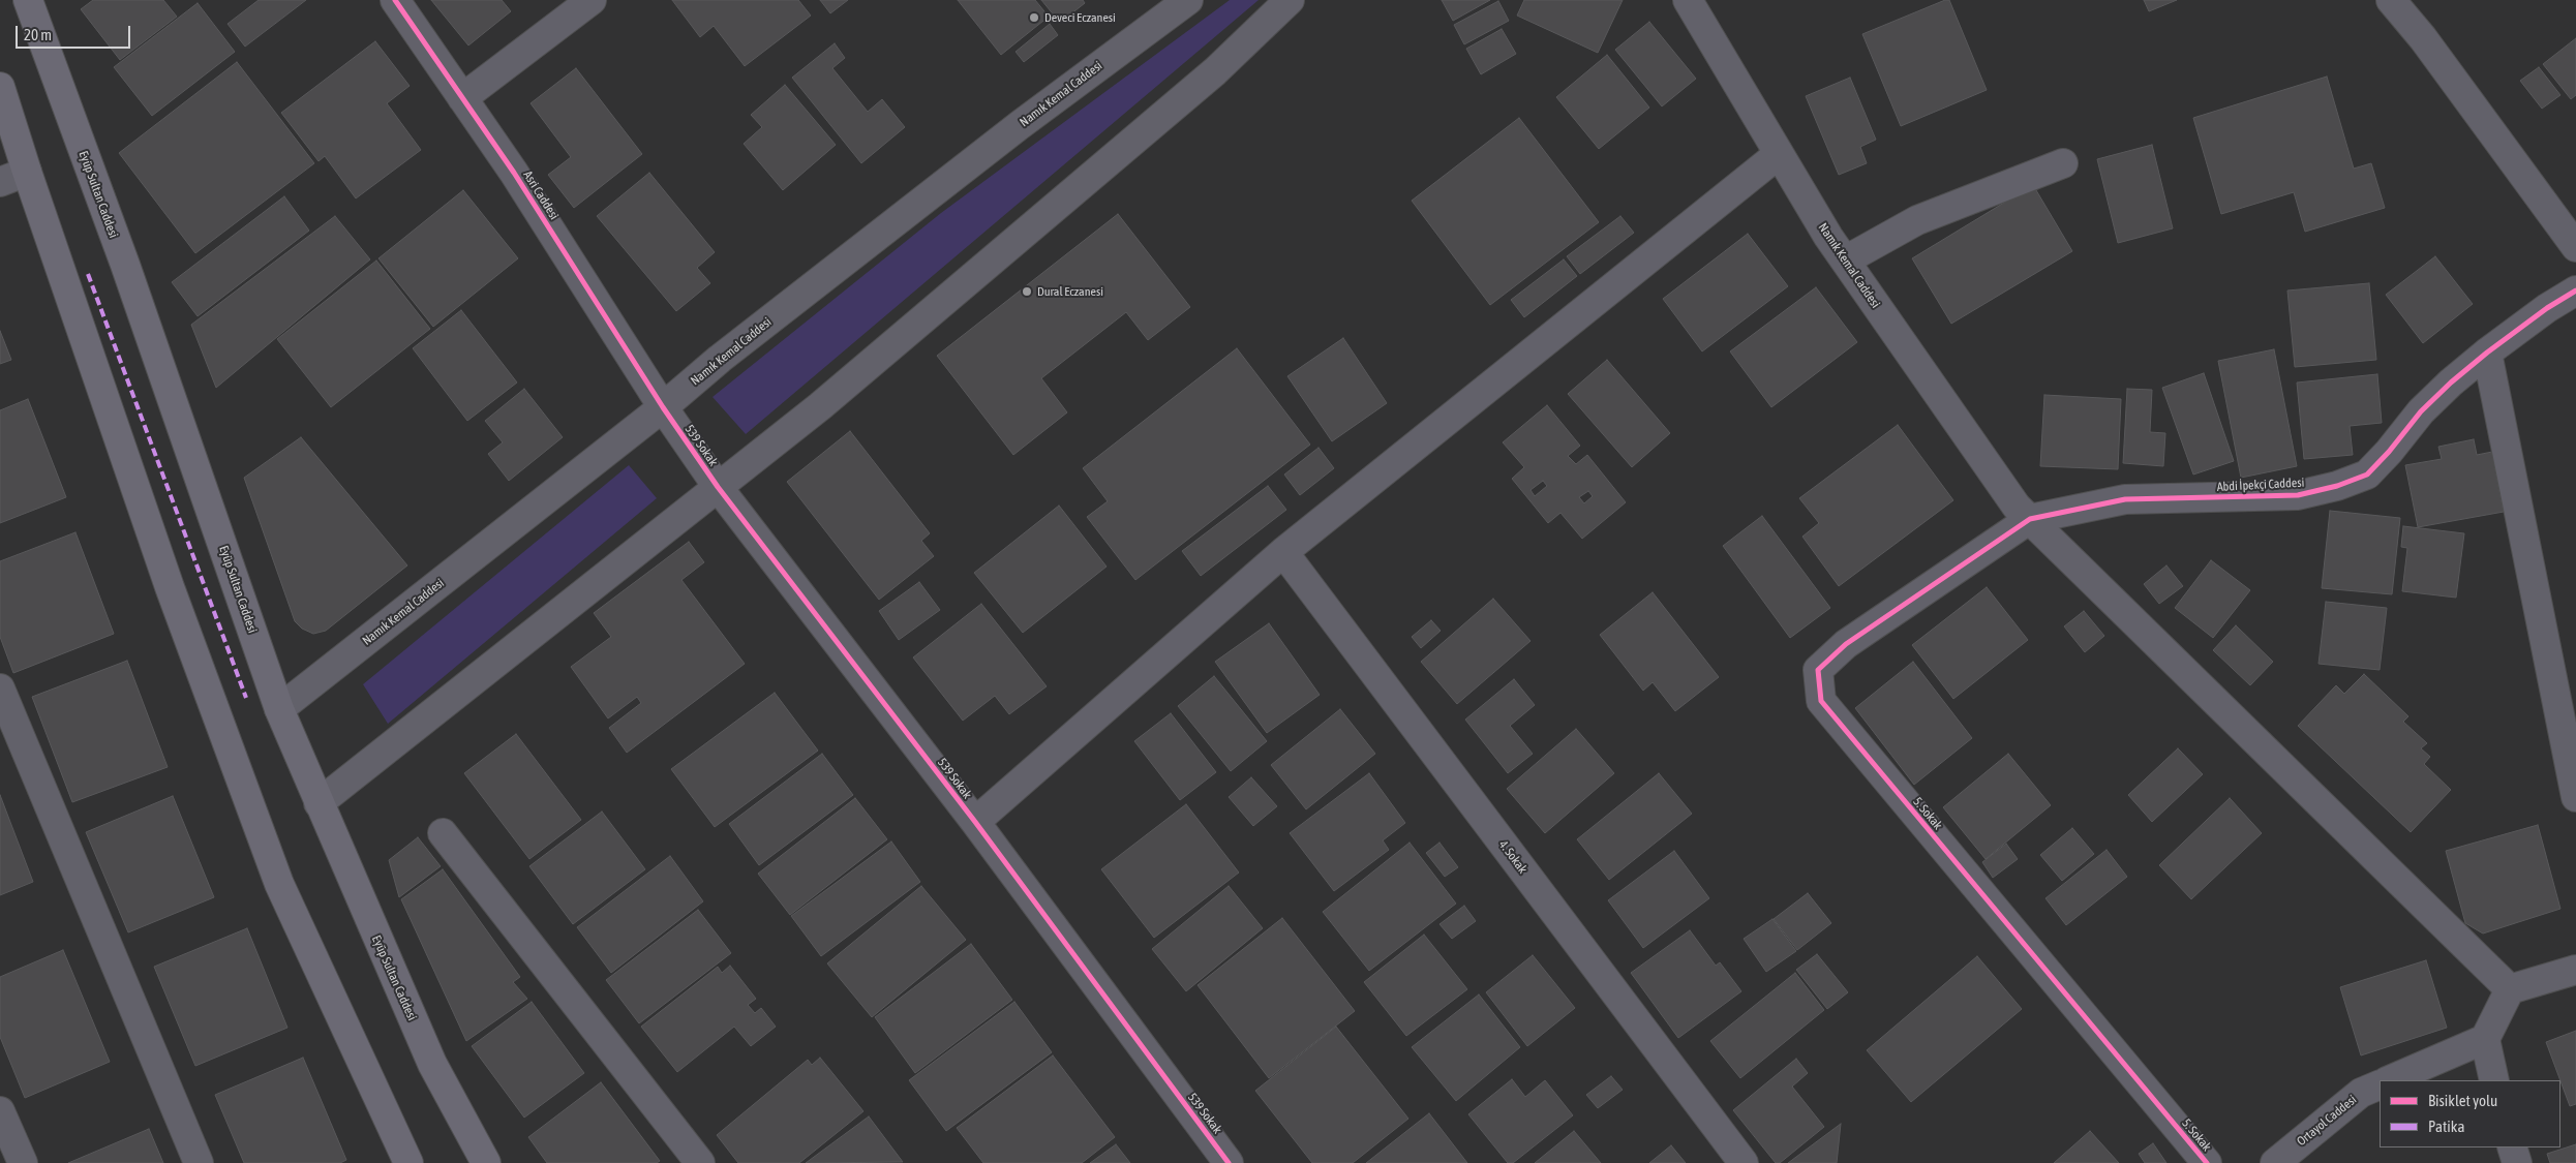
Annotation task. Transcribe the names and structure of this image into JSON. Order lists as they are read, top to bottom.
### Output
{
  "streets": {
    "main road": ["Eyüp Sultan Caddesi"],
    "street": [
      "Namık Kemal Caddesi",
      "Asri Caddesi",
      "539 Sokak",
      "Abdi İpekçi Caddesi",
      "5. Sokak",
      "4. Sokak",
      "Ortayol Caddesi"
    ]
  },
  "crossings": [
    ["Namık Kemal Caddesi", "Eyüp Sultan Caddesi"],
    ["Namık Kemal Caddesi", "Asri Caddesi"],
    ["Namık Kemal Caddesi", "539 Sokak"],
    ["Namık Kemal Caddesi", "Abdi İpekçi Caddesi"],
    ["Namık Kemal Caddesi", "5. Sokak"],
    ["Asri Caddesi", "539 Sokak"],
    ["Abdi İpekçi Caddesi", "5. Sokak"]
  ],
  "places": ["Deveci Eczanesi", "Dural Eczanesi"],
  "legend": ["Bisiklet yolu", "Patika"],
  "scale_bar": "20 m"
}
